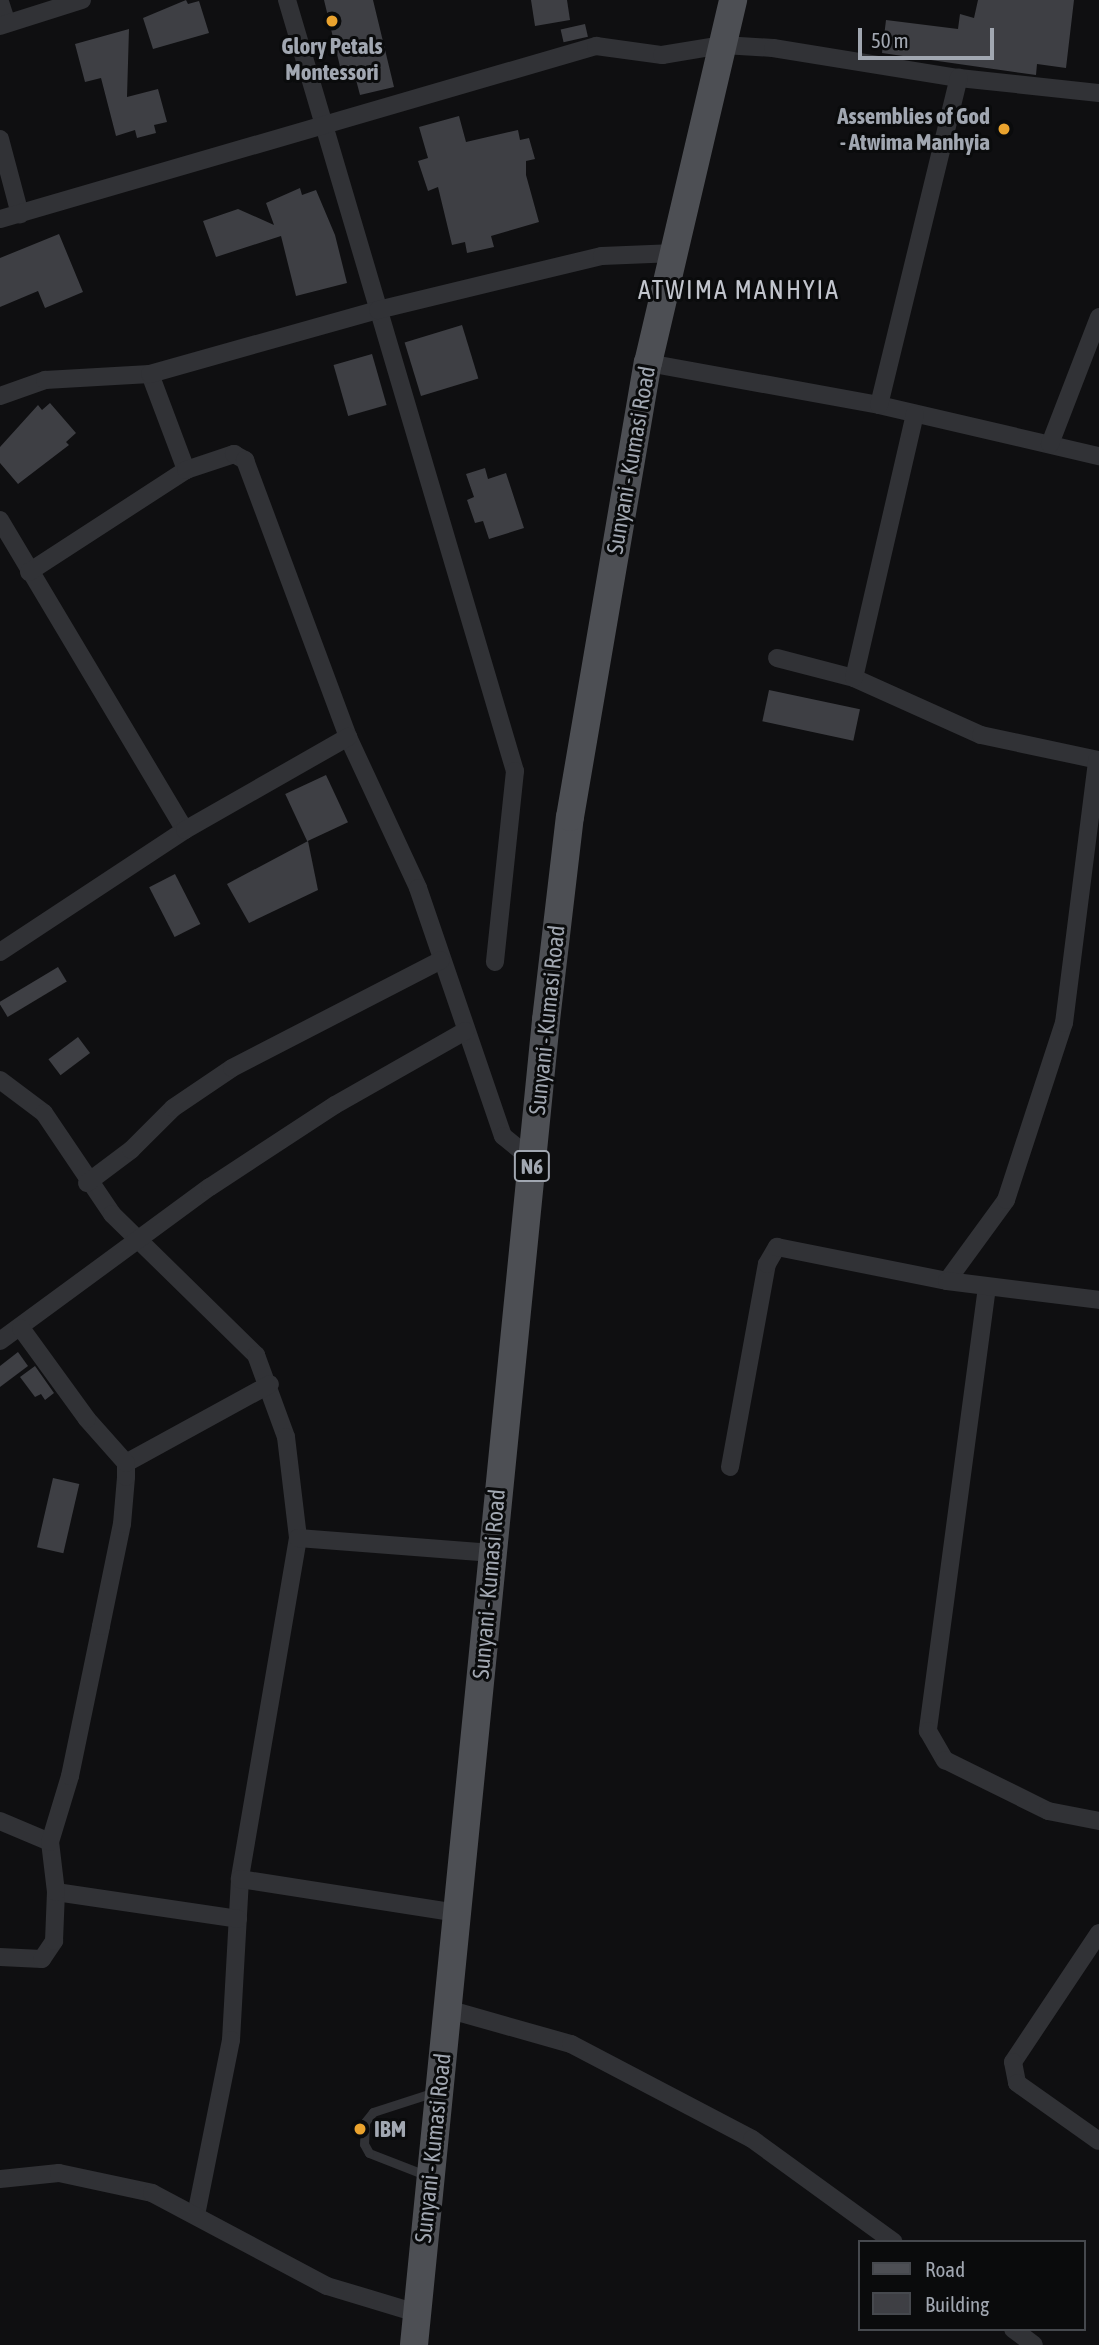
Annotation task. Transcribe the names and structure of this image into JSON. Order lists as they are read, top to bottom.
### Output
{
  "streets": {
    "main road": ["Sunyani - Kumasi Road", "N6"]
  },
  "districts": ["ATWIMA MANHYIA"],
  "places": ["Glory Petals Montessori", "Assemblies of God - Atwima Manhyia", "IBM"],
  "legend": ["Road", "Building"],
  "scale_bar": "50 m"
}
